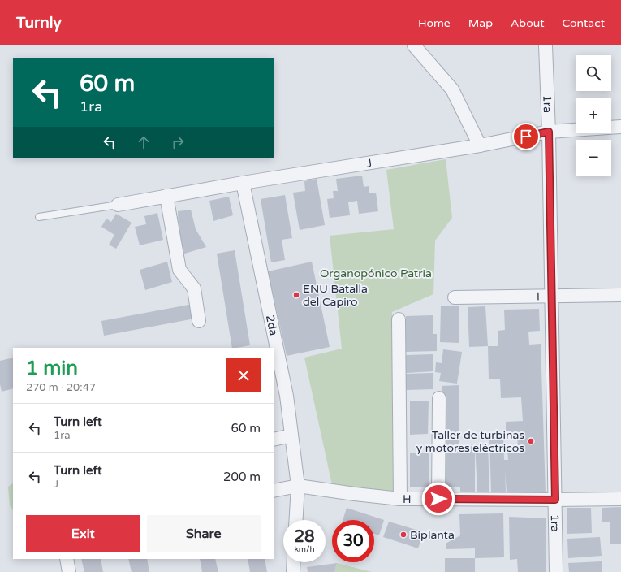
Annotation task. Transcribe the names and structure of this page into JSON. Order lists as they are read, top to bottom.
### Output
{
  "streets": {
    "street": [
      "1ra",
      "J",
      "I",
      "2da",
      "H"
    ]
  },
  "crossings": [
    ["1ra", "J"],
    ["1ra", "I"],
    ["1ra", "H"],
    ["J", "2da"],
    ["2da", "H"]
  ],
  "parks": ["Organopónico Patria"],
  "places": ["ENU Batalla del Capiro", "Taller de turbinas y motores eléctricos", "Biplanta"],
  "page": {
    "header": "Turnly",
    "nav": [
      "Home",
      "Map",
      "About",
      "Contact"
    ],
    "map_buttons": ["+", "−"],
    "turn": ["60 m", "1ra"],
    "heading": ["1 min", "270 m · 20:47"],
    "list": [
      {
        "name": "Turn left",
        "note": "1ra",
        "value": "60 m"
      },
      {
        "name": "Turn left",
        "note": "J",
        "value": "200 m"
      }
    ],
    "buttons": ["Exit", "Share"],
    "speed": "28 km/h",
    "limit": "30"
  }
}
